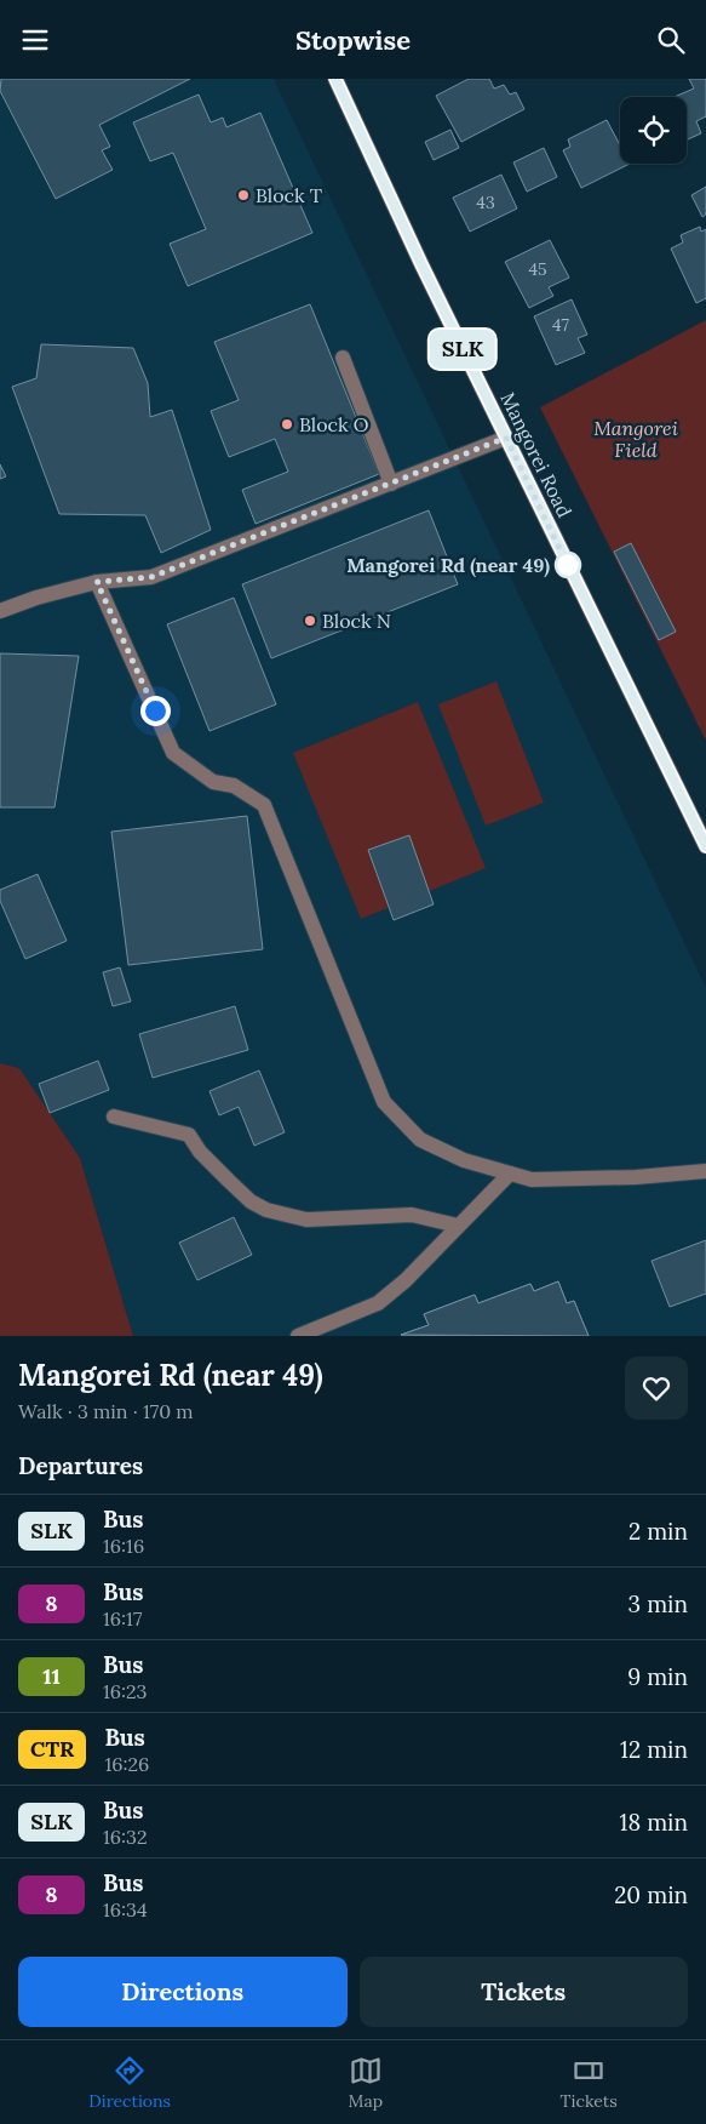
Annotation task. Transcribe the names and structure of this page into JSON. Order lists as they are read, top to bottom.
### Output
{
  "streets": {
    "main road": ["Mangorei Road"]
  },
  "parks": ["Mangorei Field"],
  "places": [
    "Block T",
    "Block O",
    "Mangorei Rd (near 49)",
    "Block N"
  ],
  "lines": ["bus line SLK"],
  "house_numbers": ["43", "45", "47"],
  "page": {
    "header": "Stopwise",
    "on_map": "SLK",
    "heading": [
      ["Mangorei Rd (near 49)", "Walk · 3 min · 170 m"],
      "Departures"
    ],
    "list": [
      {
        "mark": "SLK",
        "name": "Bus",
        "note": "16:16",
        "value": "2 min"
      },
      {
        "mark": "8",
        "name": "Bus",
        "note": "16:17",
        "value": "3 min"
      },
      {
        "mark": "11",
        "name": "Bus",
        "note": "16:23",
        "value": "9 min"
      },
      {
        "mark": "CTR",
        "name": "Bus",
        "note": "16:26",
        "value": "12 min"
      },
      {
        "mark": "SLK",
        "name": "Bus",
        "note": "16:32",
        "value": "18 min"
      },
      {
        "mark": "8",
        "name": "Bus",
        "note": "16:34",
        "value": "20 min"
      }
    ],
    "buttons": ["Directions", "Tickets"],
    "tabs": ["Directions", "Map", "Tickets"]
  }
}
